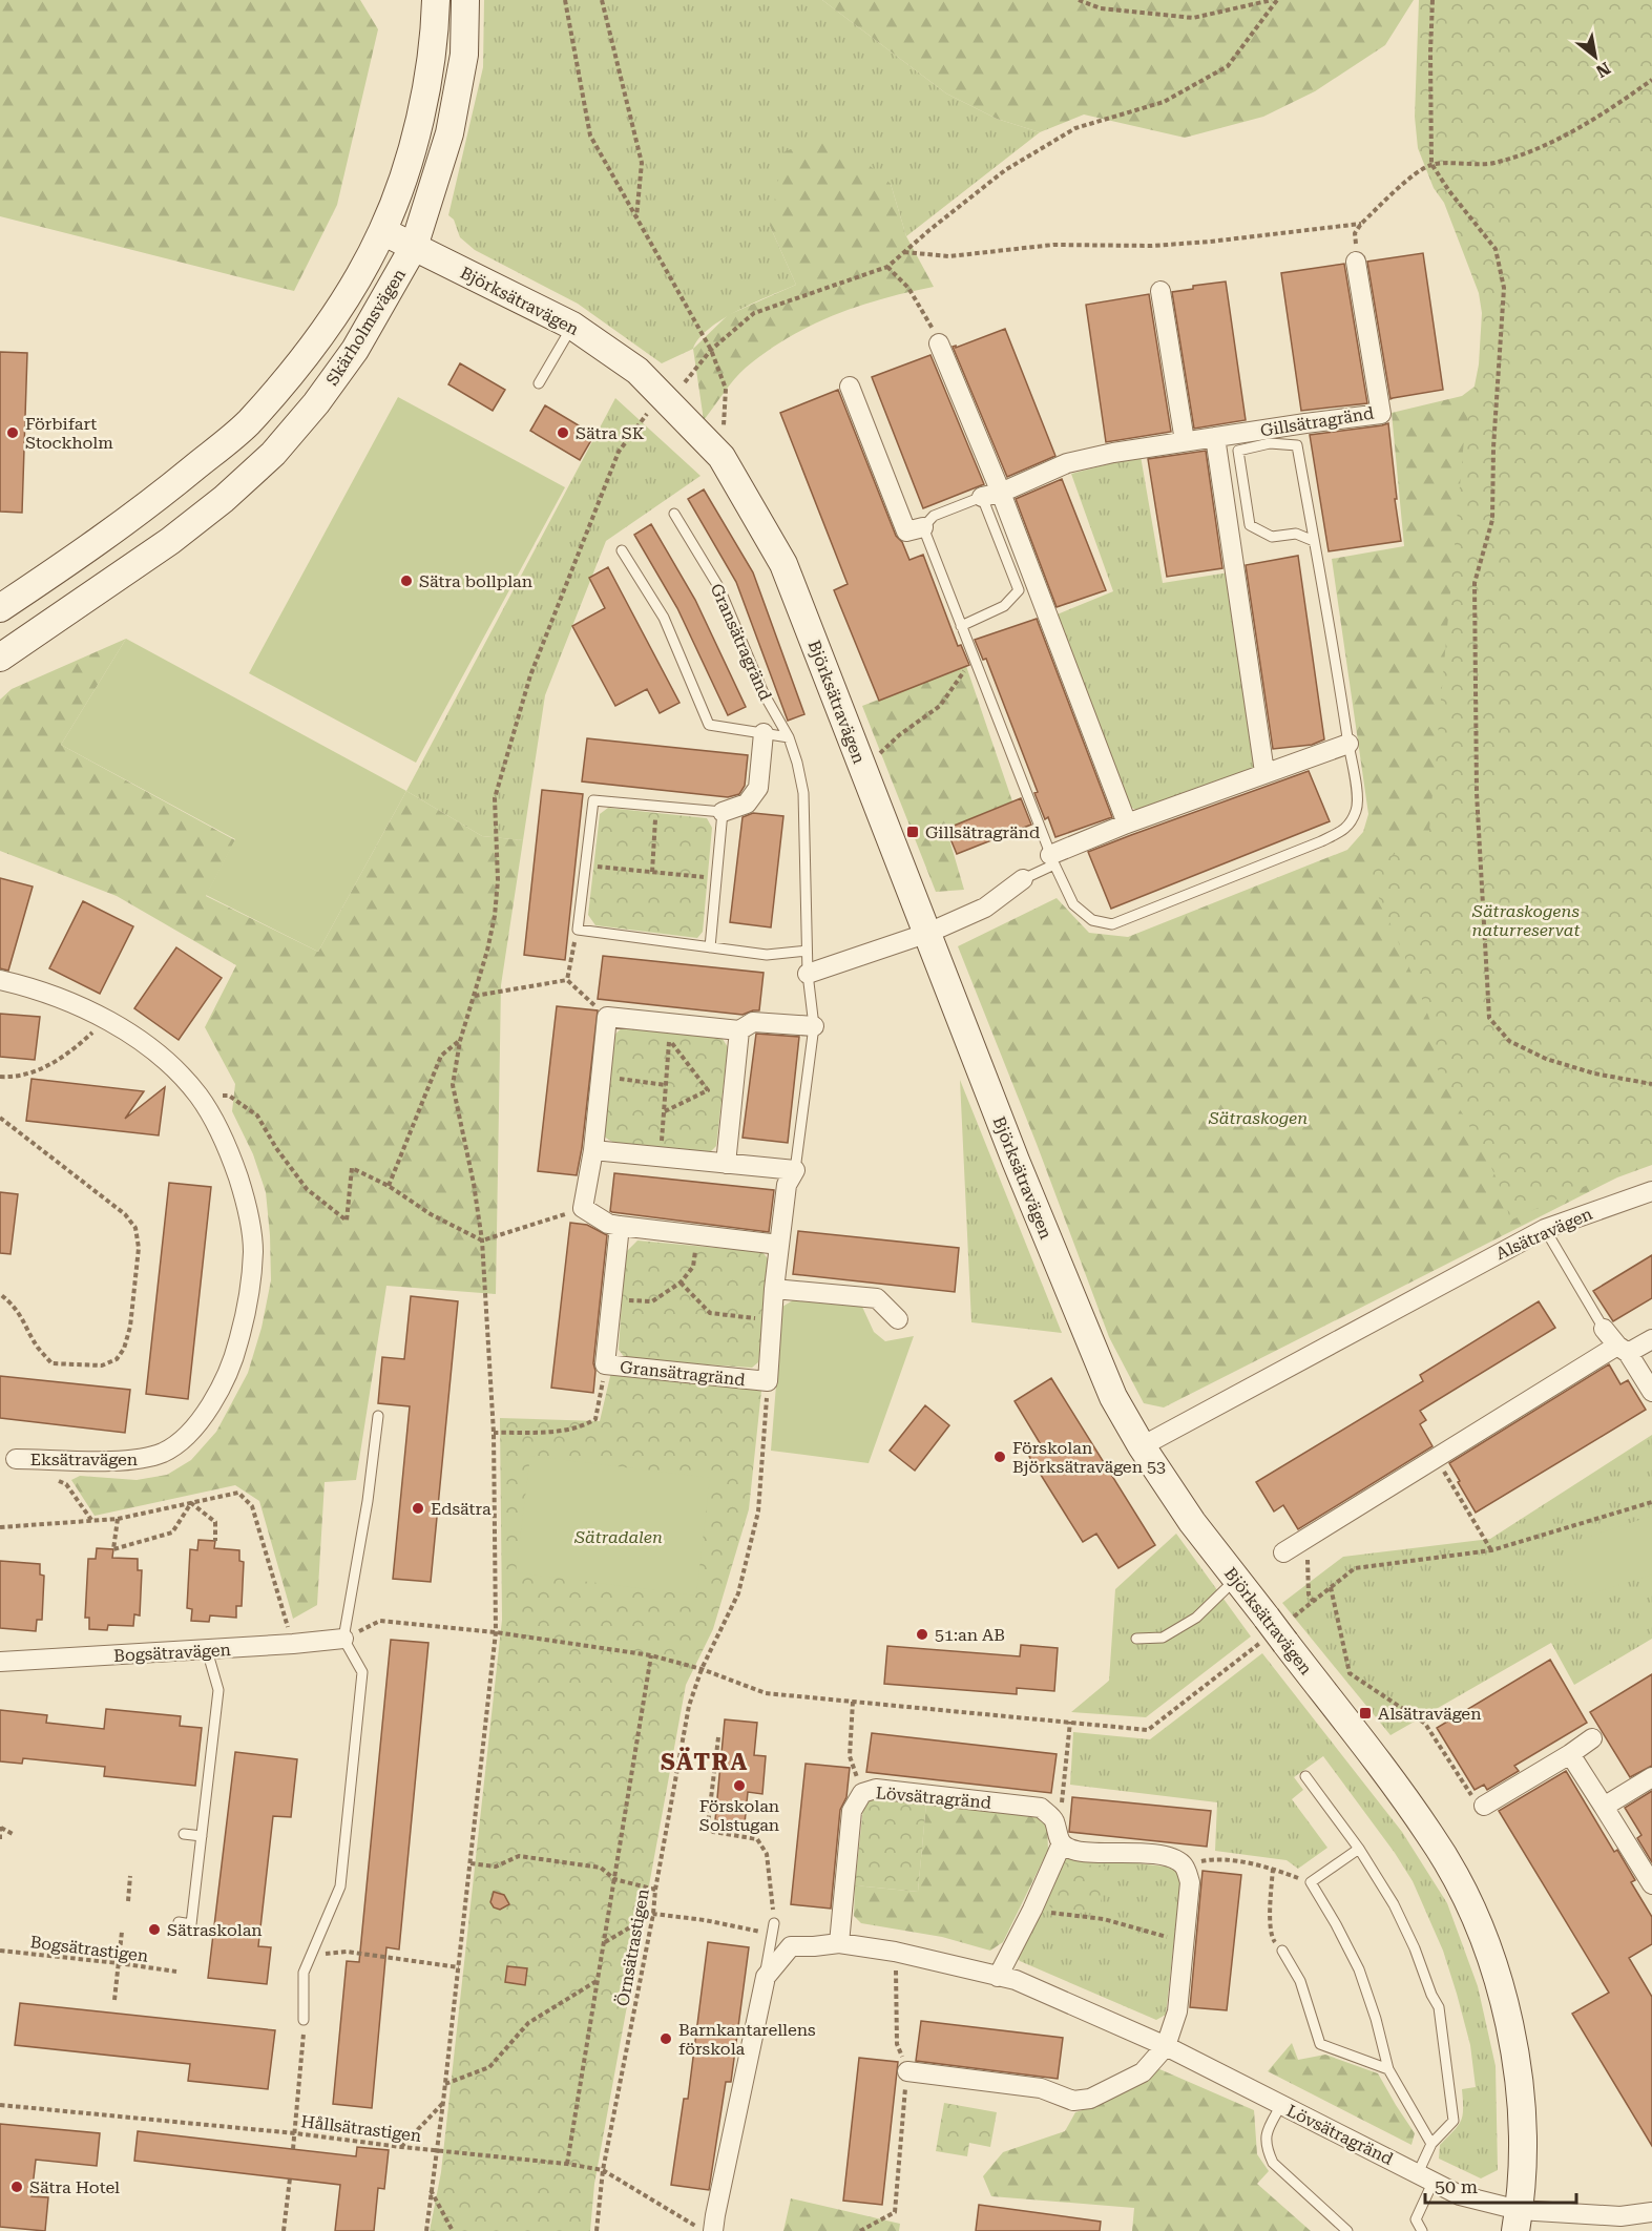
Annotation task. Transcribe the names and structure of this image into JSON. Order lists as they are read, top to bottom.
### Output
{
  "streets": {
    "street": [
      "Björksätravägen",
      "Skärholmsvägen",
      "Gillsätragränd",
      "Gransätragränd",
      "Alsätravägen",
      "Eksätravägen",
      "Bogsätravägen",
      "Lövsätragränd"
    ],
    "path": ["Örnsätrastigen", "Bogsätrastigen", "Hållsätrastigen"]
  },
  "crossings": [
    ["Björksätravägen", "Skärholmsvägen"],
    ["Björksätravägen", "Alsätravägen"],
    ["Björksätravägen", "Lövsätragränd"],
    ["Gransätragränd", "Örnsätrastigen"],
    ["Örnsätrastigen", "Hållsätrastigen"]
  ],
  "districts": ["SÄTRA"],
  "parks": ["Sätraskogens naturreservat", "Sätraskogen", "Sätradalen"],
  "places": {
    "other": [
      "Förbifart Stockholm",
      "Sätra SK",
      "Sätra bollplan",
      "Förskolan Björksätravägen 53",
      "Edsätra",
      "51:an AB",
      "Förskolan Solstugan",
      "Sätraskolan",
      "Barnkantarellens förskola",
      "Sätra Hotel"
    ],
    "transit": ["Gillsätragränd", "Alsätravägen"]
  },
  "scale_bar": "50 m",
  "north": "bottom right"
}
